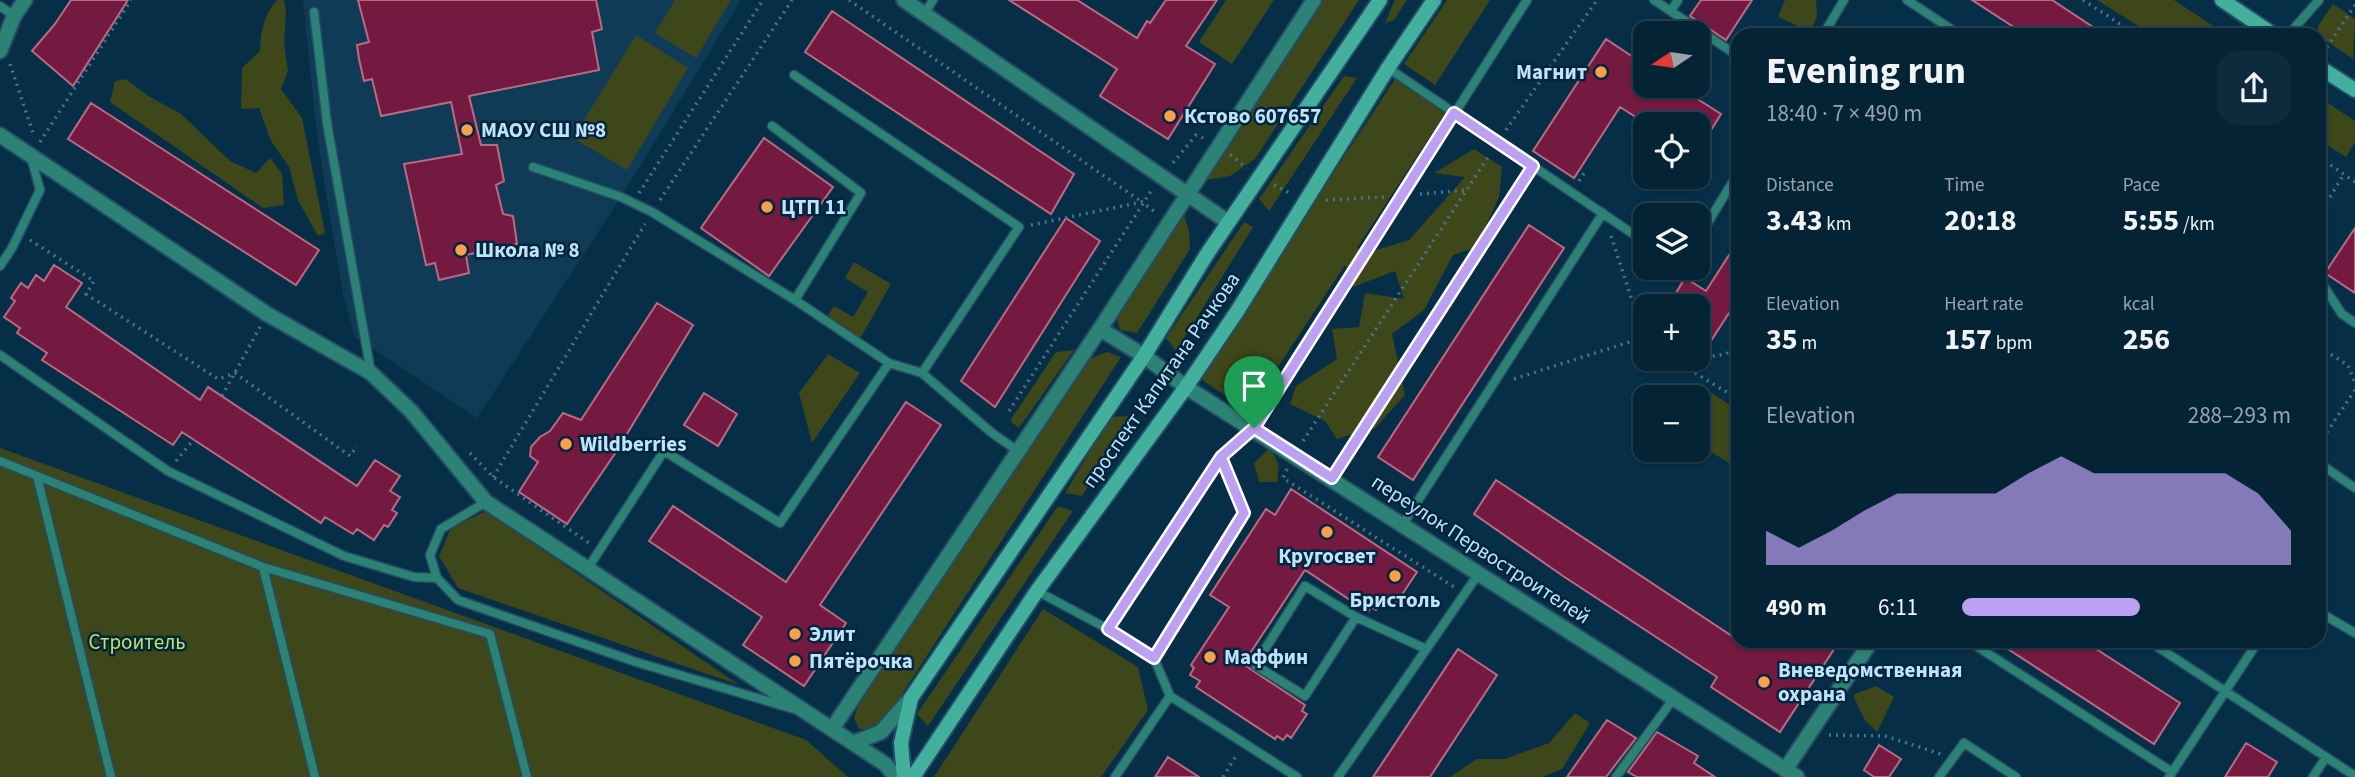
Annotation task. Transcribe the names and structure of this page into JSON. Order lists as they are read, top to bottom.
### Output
{
  "streets": {
    "street": ["проспект Капитана Рачкова", "переулок Первостроителей"]
  },
  "crossings": [
    ["проспект Капитана Рачкова", "переулок Первостроителей"]
  ],
  "parks": ["Строитель"],
  "places": [
    "Магнит",
    "Кстово 607657",
    "МАОУ СШ №8",
    "ЦТП 11",
    "Школа № 8",
    "Wildberries",
    "Кругосвет",
    "Бристоль",
    "Элит",
    "Маффин",
    "Пятёрочка",
    "Вневедомственная охрана"
  ],
  "north": "left",
  "page": {
    "map_buttons": ["+", "−"],
    "heading": ["Evening run", "18:40 · 7 × 490 m"],
    "stats": [
      ["Distance", "3.43 km"],
      ["Time", "20:18"],
      ["Pace", "5:55 /km"],
      ["Elevation", "35 m"],
      ["Heart rate", "157 bpm"],
      ["kcal", "256"]
    ],
    "chart": ["Elevation", "288–293 m"],
    "list": [
      {
        "name": "490 m",
        "note": "6:11"
      }
    ]
  }
}
